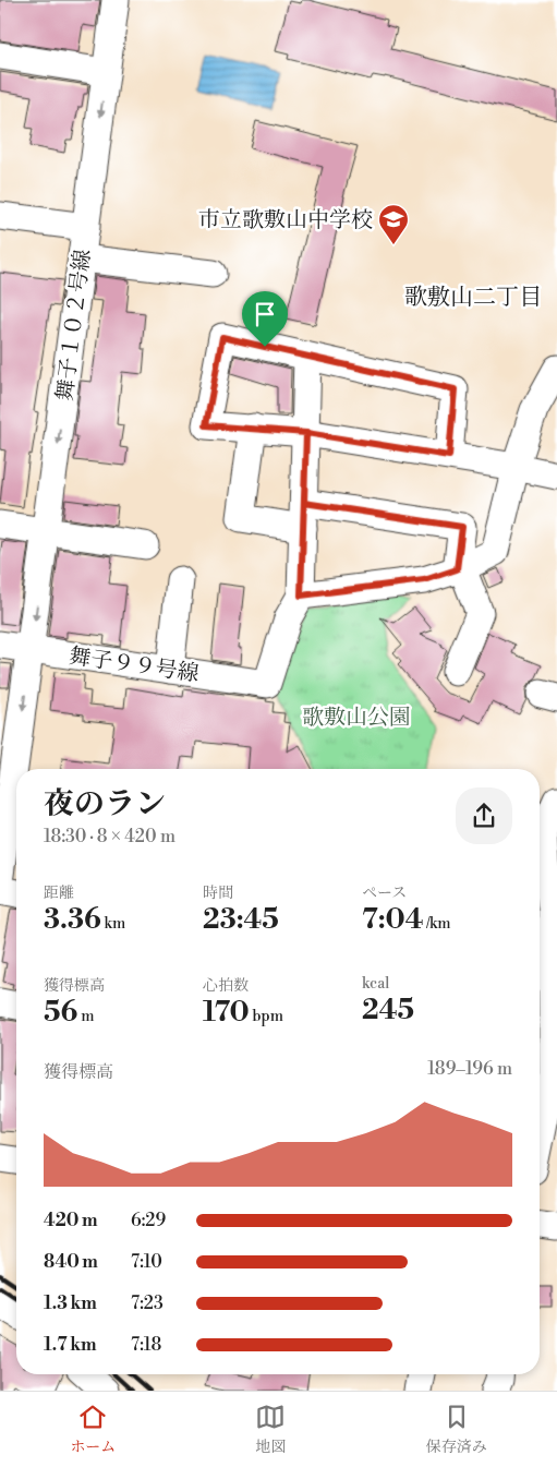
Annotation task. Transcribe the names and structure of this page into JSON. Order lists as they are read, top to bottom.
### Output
{
  "streets": {
    "street": ["舞子１０２号線", "舞子９９号線"]
  },
  "crossings": [
    ["舞子１０２号線", "舞子９９号線"]
  ],
  "one_way": ["舞子１０２号線"],
  "districts": ["歌敷山二丁目"],
  "parks": ["歌敷山公園"],
  "places": {
    "school or university": ["市立歌敷山中学校"]
  },
  "page": {
    "heading": ["夜のラン", "18:30 · 8 × 420 m"],
    "stats": [
      ["距離", "3.36 km"],
      ["時間", "23:45"],
      ["ペース", "7:04 /km"],
      ["獲得標高", "56 m"],
      ["心拍数", "170 bpm"],
      ["kcal", "245"]
    ],
    "chart": ["獲得標高", "189–196 m"],
    "list": [
      {
        "name": "420 m",
        "note": "6:29"
      },
      {
        "name": "840 m",
        "note": "7:10"
      },
      {
        "name": "1.3 km",
        "note": "7:23"
      },
      {
        "name": "1.7 km",
        "note": "7:18"
      }
    ],
    "tabs": ["ホーム", "地図", "保存済み"]
  }
}
